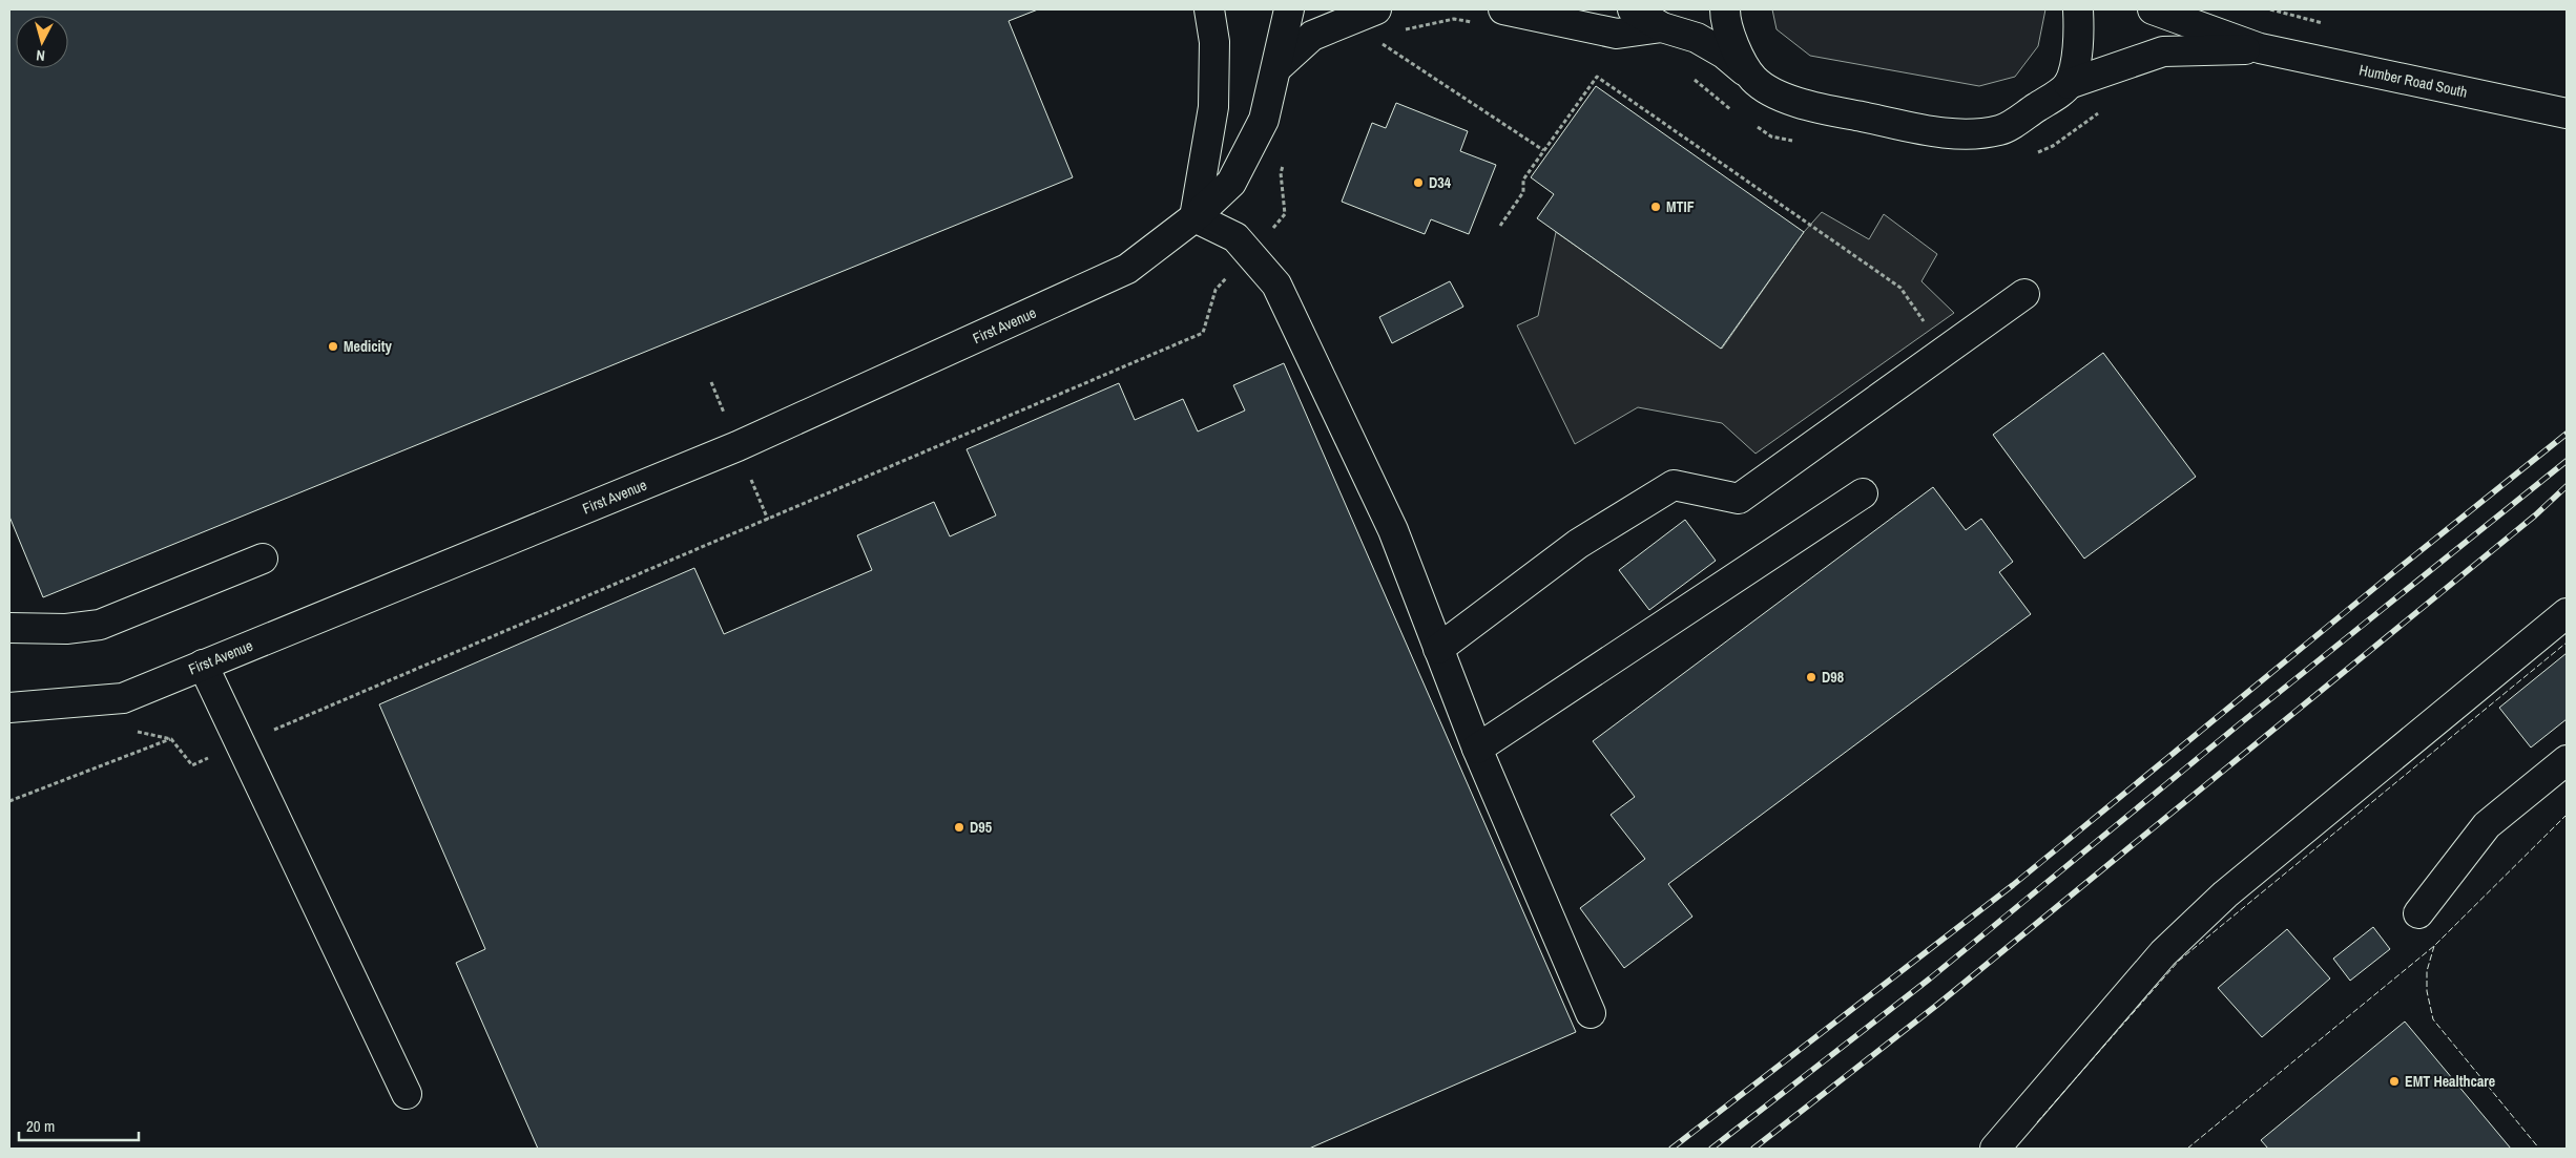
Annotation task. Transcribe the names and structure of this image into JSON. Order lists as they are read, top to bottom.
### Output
{
  "streets": {
    "street": ["Humber Road South", "First Avenue"]
  },
  "places": [
    "D34",
    "MTIF",
    "Medicity",
    "D98",
    "D95",
    "EMT Healthcare"
  ],
  "scale_bar": "20 m",
  "north": "bottom"
}
